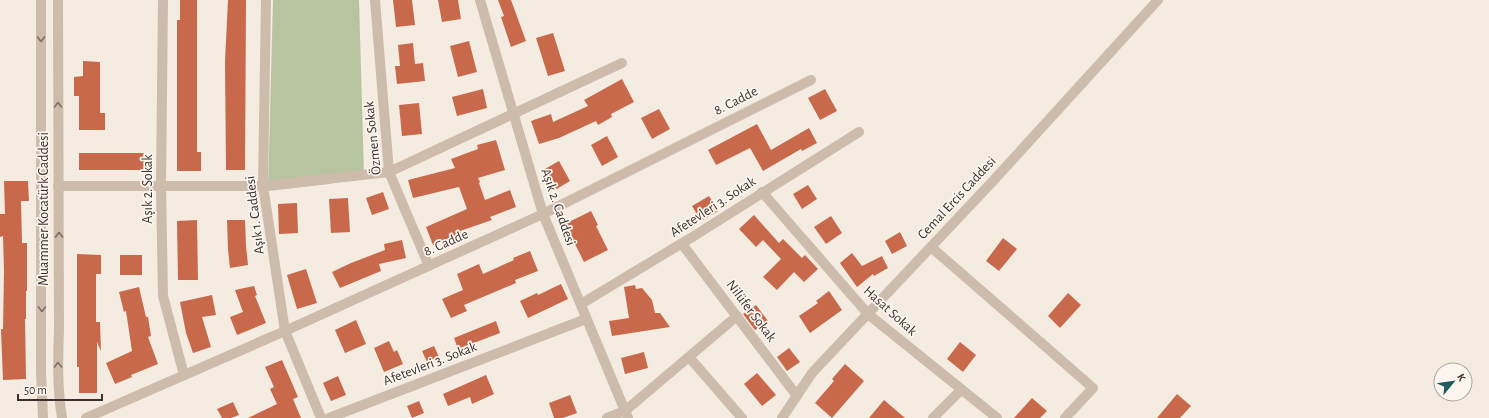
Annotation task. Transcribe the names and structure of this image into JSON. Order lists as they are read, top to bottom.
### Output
{
  "streets": {
    "street": [
      "8. Cadde",
      "Özmen Sokak",
      "Aşık 2. Sokak",
      "Cemal Ercis Caddesi",
      "Aşık 2. Caddesi",
      "Afetevleri 3. Sokak",
      "Muammer Kocatürk Caddesi",
      "Aşık 1. Caddesi",
      "Nilüfer Sokak",
      "Hasat Sokak"
    ]
  },
  "crossings": [
    ["8. Cadde", "Özmen Sokak"],
    ["8. Cadde", "Aşık 2. Sokak"],
    ["8. Cadde", "Aşık 2. Caddesi"],
    ["8. Cadde", "Aşık 1. Caddesi"],
    ["Cemal Ercis Caddesi", "Nilüfer Sokak"],
    ["Cemal Ercis Caddesi", "Hasat Sokak"],
    ["Aşık 2. Caddesi", "Afetevleri 3. Sokak"],
    ["Afetevleri 3. Sokak", "Nilüfer Sokak"],
    ["Afetevleri 3. Sokak", "Hasat Sokak"]
  ],
  "scale_bar": "50 m",
  "north": "top right"
}
